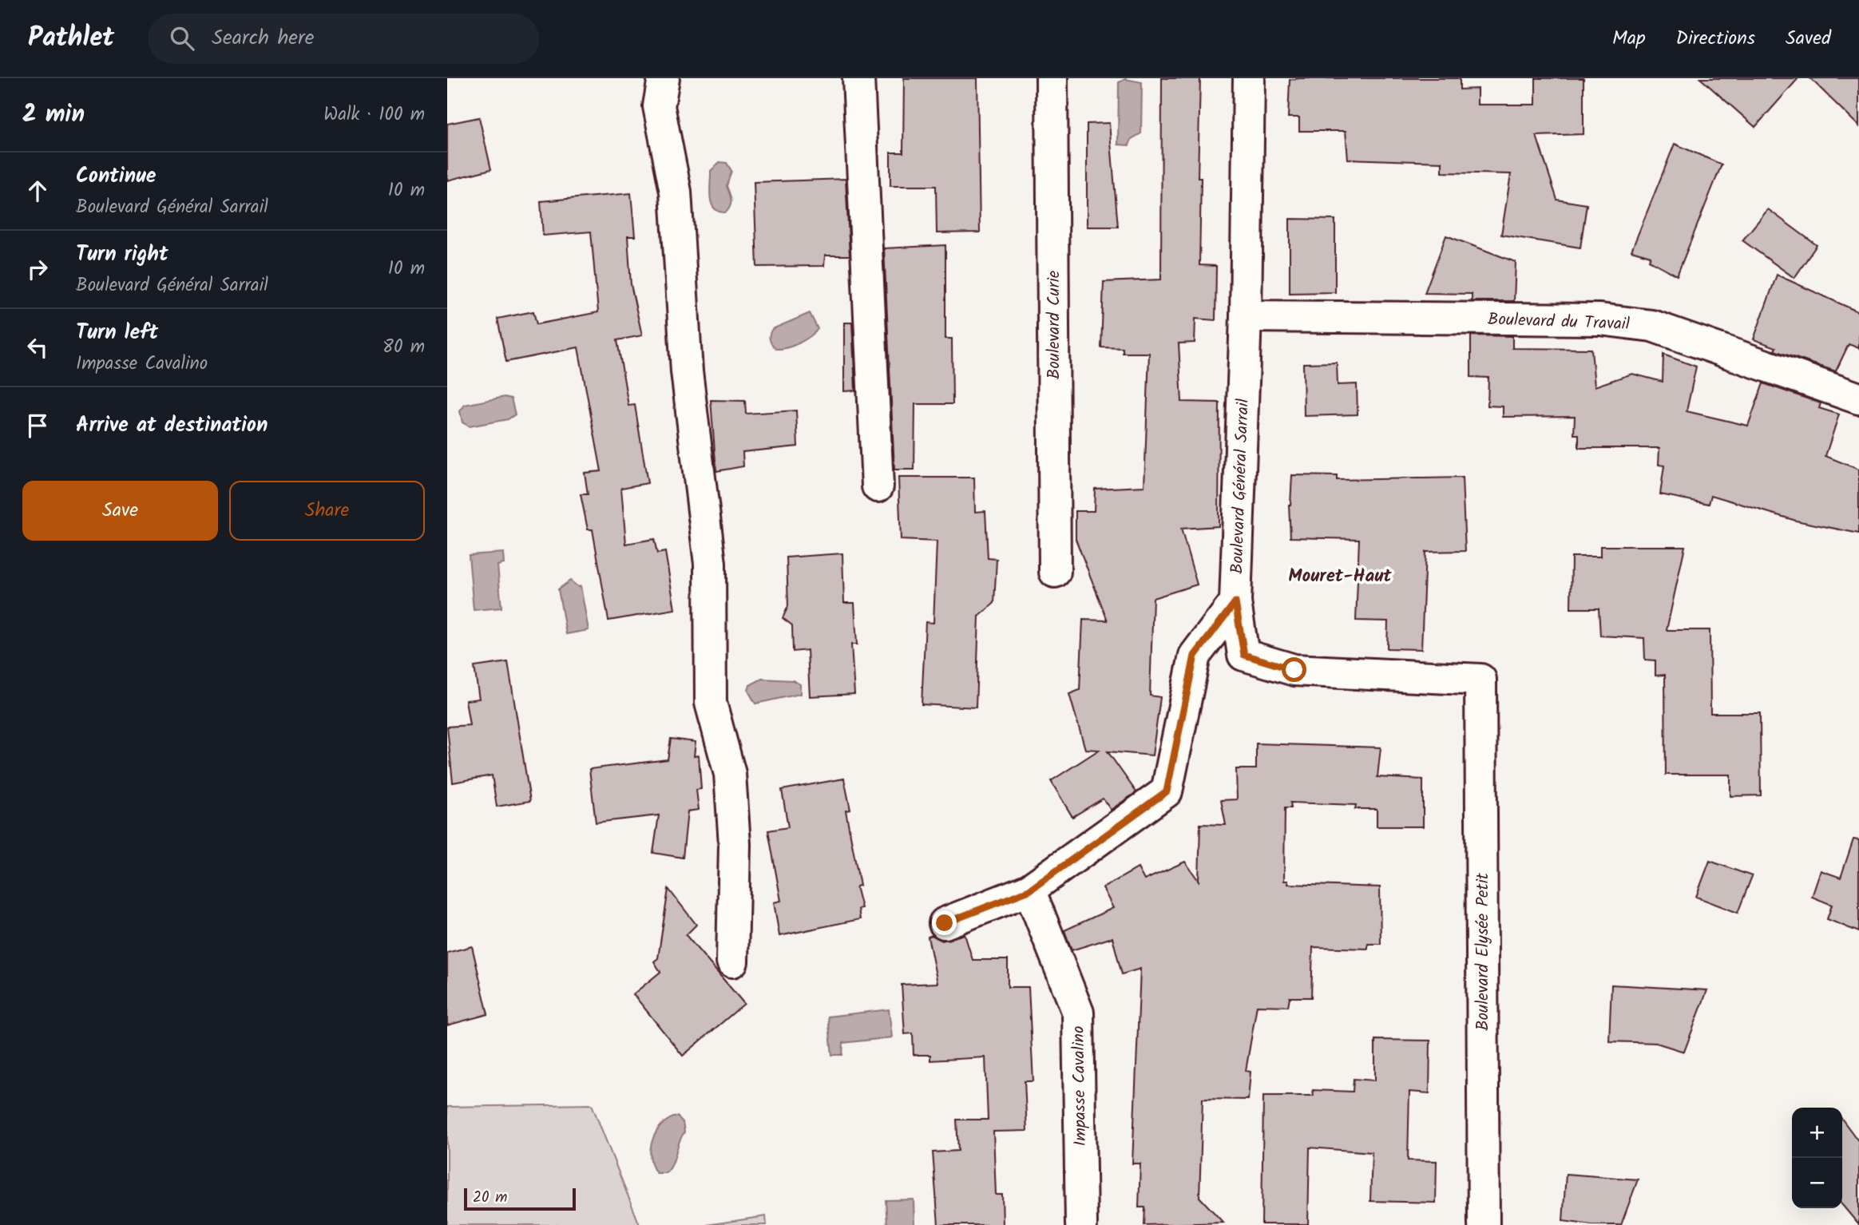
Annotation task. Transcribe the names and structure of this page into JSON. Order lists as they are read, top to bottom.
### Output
{
  "streets": {
    "street": [
      "Boulevard du Travail",
      "Boulevard Curie",
      "Boulevard Général Sarrail",
      "Boulevard Elysée Petit",
      "Impasse Cavalino"
    ]
  },
  "crossings": [
    ["Boulevard du Travail", "Boulevard Général Sarrail"],
    ["Boulevard Général Sarrail", "Boulevard Elysée Petit"]
  ],
  "districts": ["Mouret-Haut"],
  "scale_bar": "20 m",
  "page": {
    "header": "Pathlet",
    "search": "Search here",
    "nav": ["Map", "Directions", "Saved"],
    "heading": ["2 min", "Walk · 100 m"],
    "list": [
      ["Continue", "Boulevard Général Sarrail", "10 m"],
      ["Turn right", "Boulevard Général Sarrail", "10 m"],
      ["Turn left", "Impasse Cavalino", "80 m"],
      "Arrive at destination"
    ],
    "buttons": ["Save", "Share"],
    "map_buttons": ["+", "−"],
    "scale": "20 m"
  }
}
